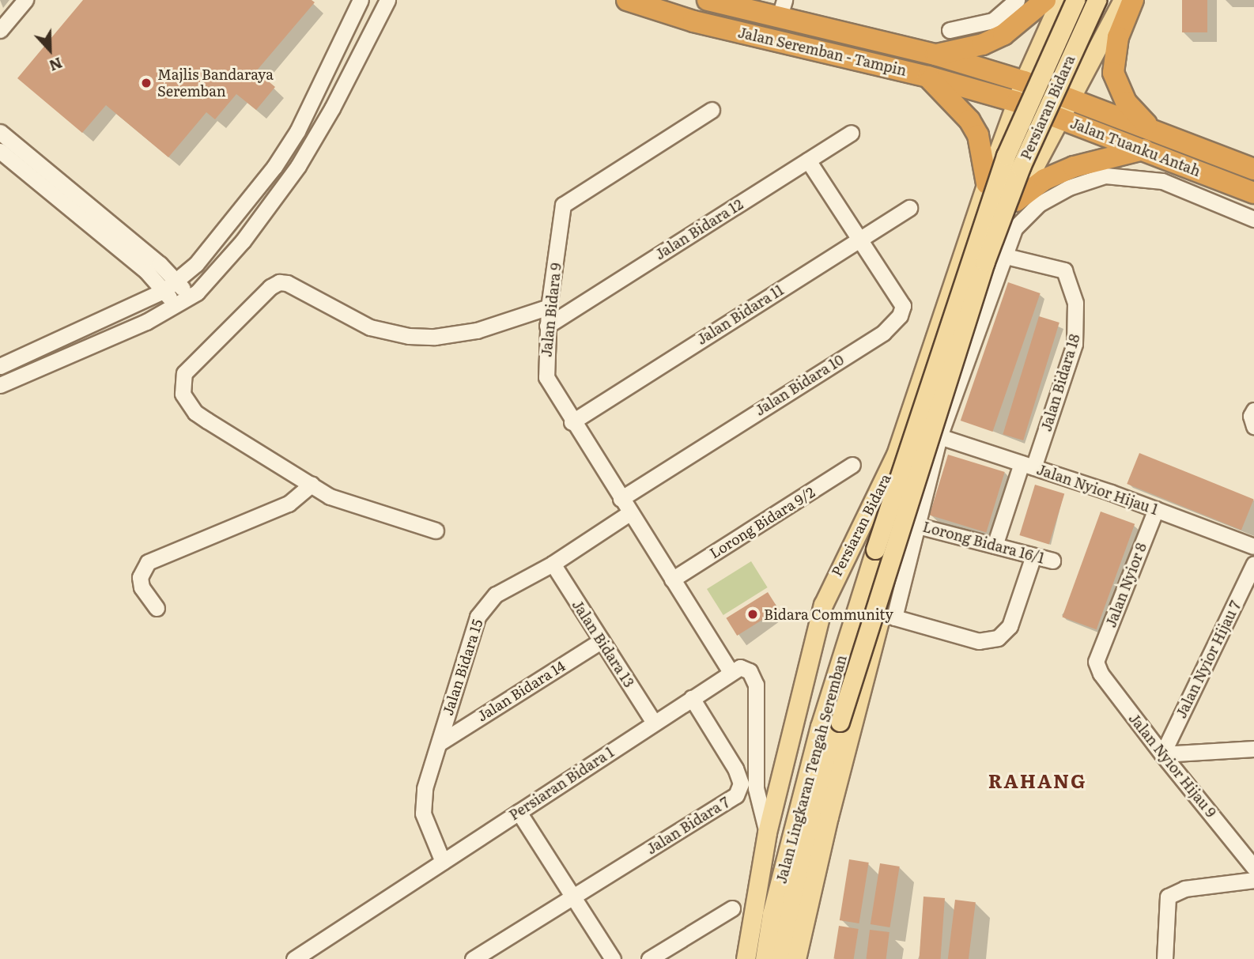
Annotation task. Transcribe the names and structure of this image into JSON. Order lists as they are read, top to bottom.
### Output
{
  "streets": {
    "highway": ["Jalan Seremban - Tampin", "Jalan Tuanku Antah"],
    "main road": ["Persiaran Bidara", "Jalan Lingkaran Tengah Seremban"],
    "street": [
      "Jalan Bidara 12",
      "Jalan Bidara 9",
      "Jalan Bidara 11",
      "Jalan Bidara 18",
      "Jalan Bidara 10",
      "Jalan Nyior Hijau 1",
      "Lorong Bidara 9/2",
      "Lorong Bidara 16/1",
      "Jalan Nyior 8",
      "Jalan Bidara 13",
      "Jalan Nyior Hijau 7",
      "Jalan Bidara 15",
      "Jalan Bidara 14",
      "Jalan Nyior Hijau 9",
      "Persiaran Bidara 1",
      "Jalan Bidara 7"
    ]
  },
  "crossings": [
    ["Jalan Seremban - Tampin", "Persiaran Bidara"],
    ["Jalan Seremban - Tampin", "Jalan Tuanku Antah"],
    ["Persiaran Bidara", "Jalan Tuanku Antah"],
    ["Persiaran Bidara", "Jalan Bidara 18"],
    ["Persiaran Bidara", "Jalan Lingkaran Tengah Seremban"],
    ["Jalan Bidara 12", "Jalan Bidara 9"],
    ["Jalan Bidara 9", "Jalan Bidara 11"],
    ["Jalan Bidara 9", "Jalan Bidara 10"],
    ["Jalan Bidara 9", "Lorong Bidara 9/2"],
    ["Jalan Bidara 9", "Jalan Bidara 15"],
    ["Jalan Bidara 9", "Persiaran Bidara 1"],
    ["Jalan Bidara 11", "Jalan Bidara 10"],
    ["Jalan Bidara 18", "Jalan Nyior Hijau 1"],
    ["Jalan Nyior Hijau 1", "Jalan Nyior 8"],
    ["Jalan Nyior 8", "Jalan Nyior Hijau 9"],
    ["Jalan Bidara 13", "Jalan Bidara 15"],
    ["Jalan Bidara 13", "Jalan Bidara 14"],
    ["Jalan Bidara 13", "Persiaran Bidara 1"],
    ["Jalan Nyior Hijau 7", "Jalan Nyior Hijau 9"],
    ["Jalan Bidara 15", "Jalan Bidara 14"],
    ["Jalan Bidara 15", "Persiaran Bidara 1"],
    ["Persiaran Bidara 1", "Jalan Bidara 7"]
  ],
  "districts": ["RAHANG"],
  "places": ["Majlis Bandaraya Seremban", "Bidara Community"],
  "north": "bottom"
}
